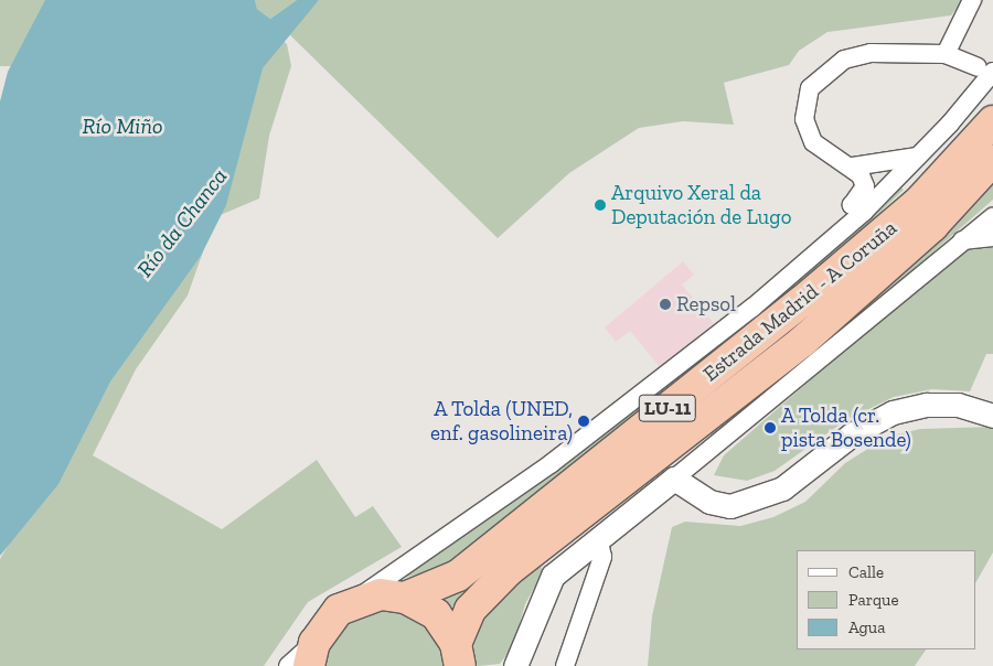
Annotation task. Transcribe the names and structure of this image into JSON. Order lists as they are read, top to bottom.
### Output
{
  "streets": {
    "highway": ["Estrada Madrid - A Coruña", "LU-11"]
  },
  "water": ["Río Miño", "Río da Chanca"],
  "places": [
    "Arquivo Xeral da Deputación de Lugo",
    "Repsol",
    "A Tolda (UNED, enf. gasolineira)",
    "A Tolda (cr. pista Bosende)"
  ],
  "legend": ["Calle", "Parque", "Agua"]
}
